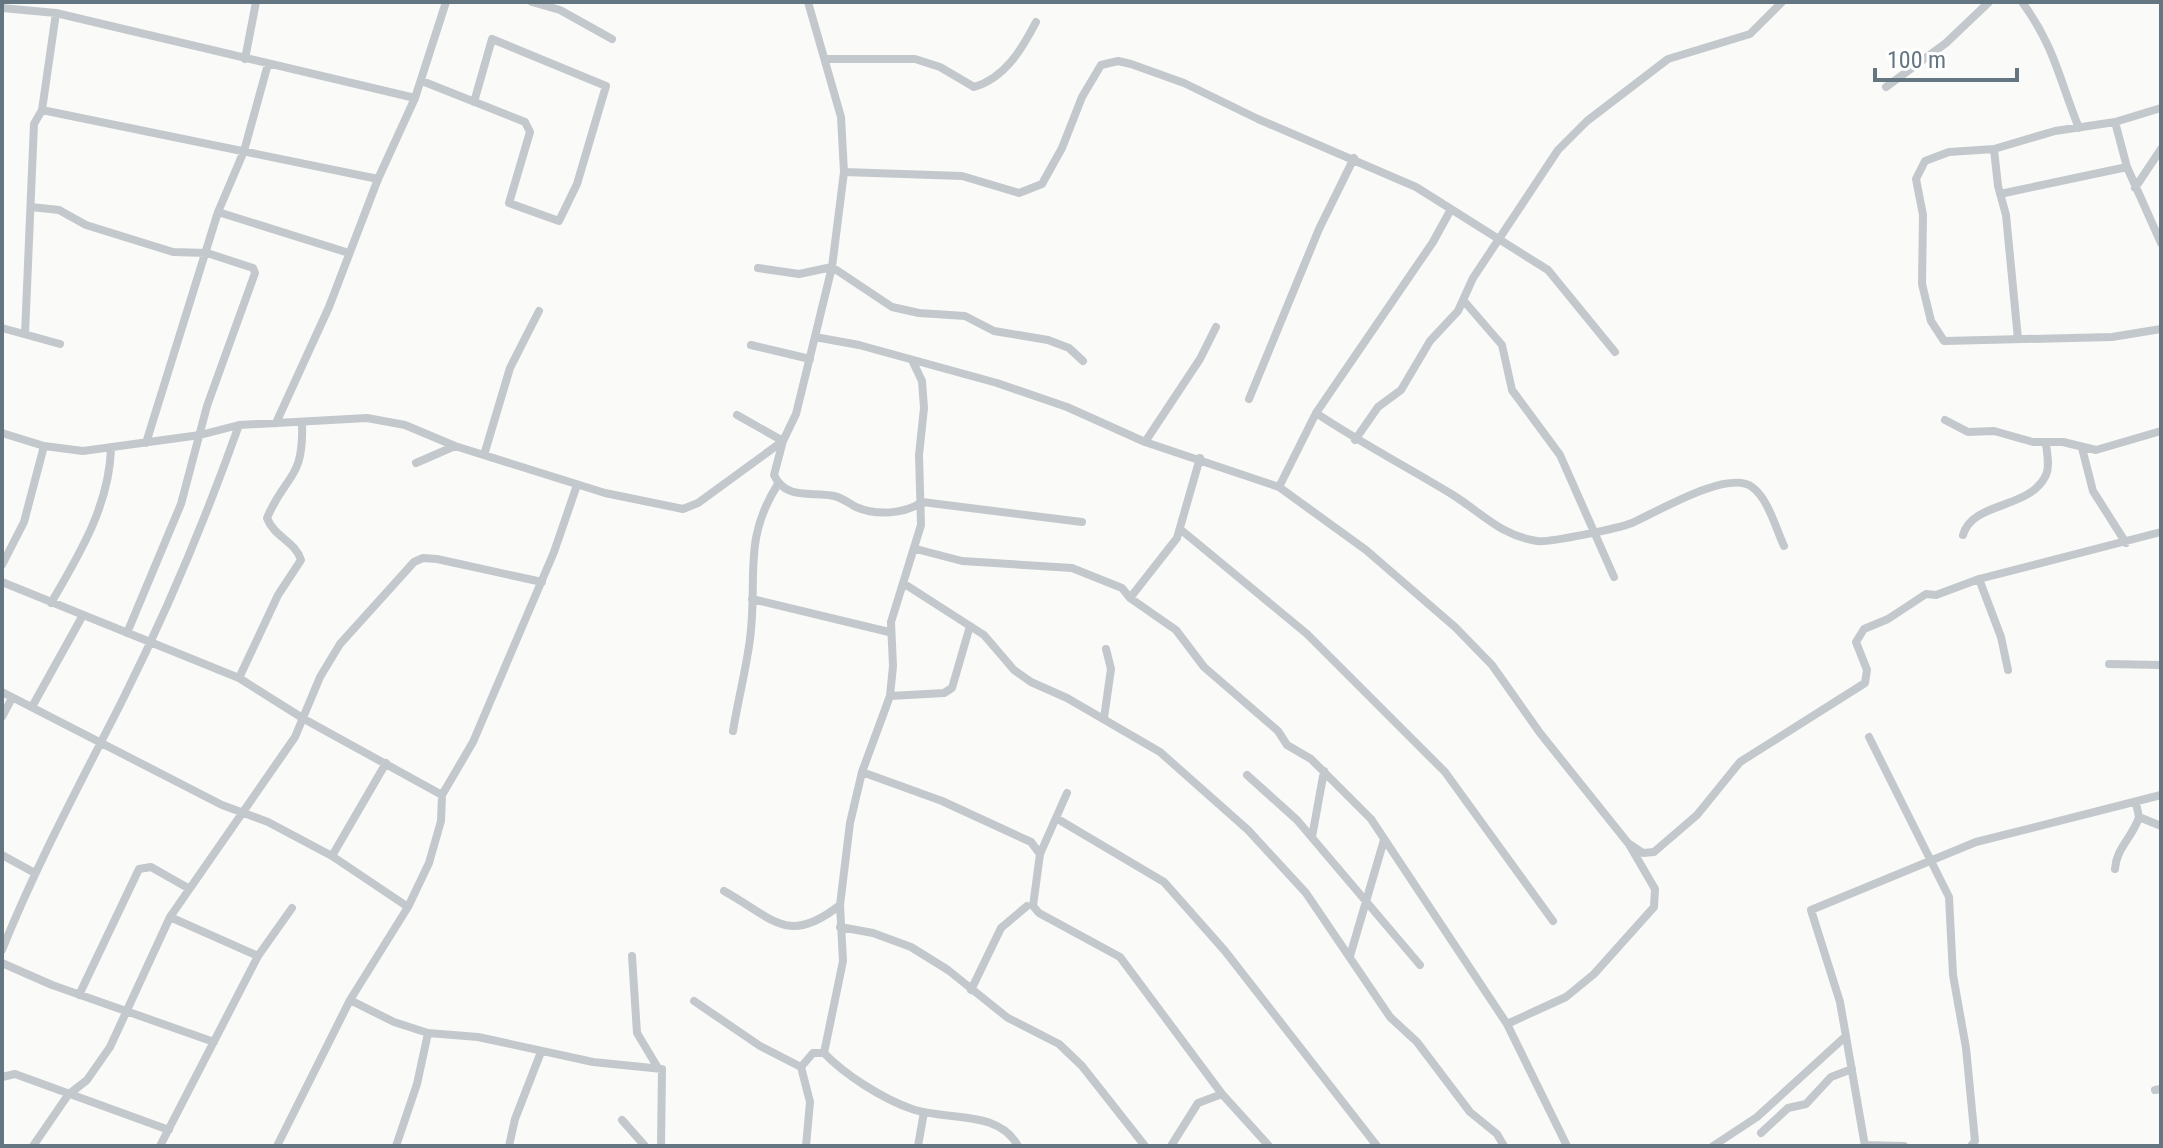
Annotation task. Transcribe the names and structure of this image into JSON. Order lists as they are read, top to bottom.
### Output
{
  "scale_bar": "100 m"
}
